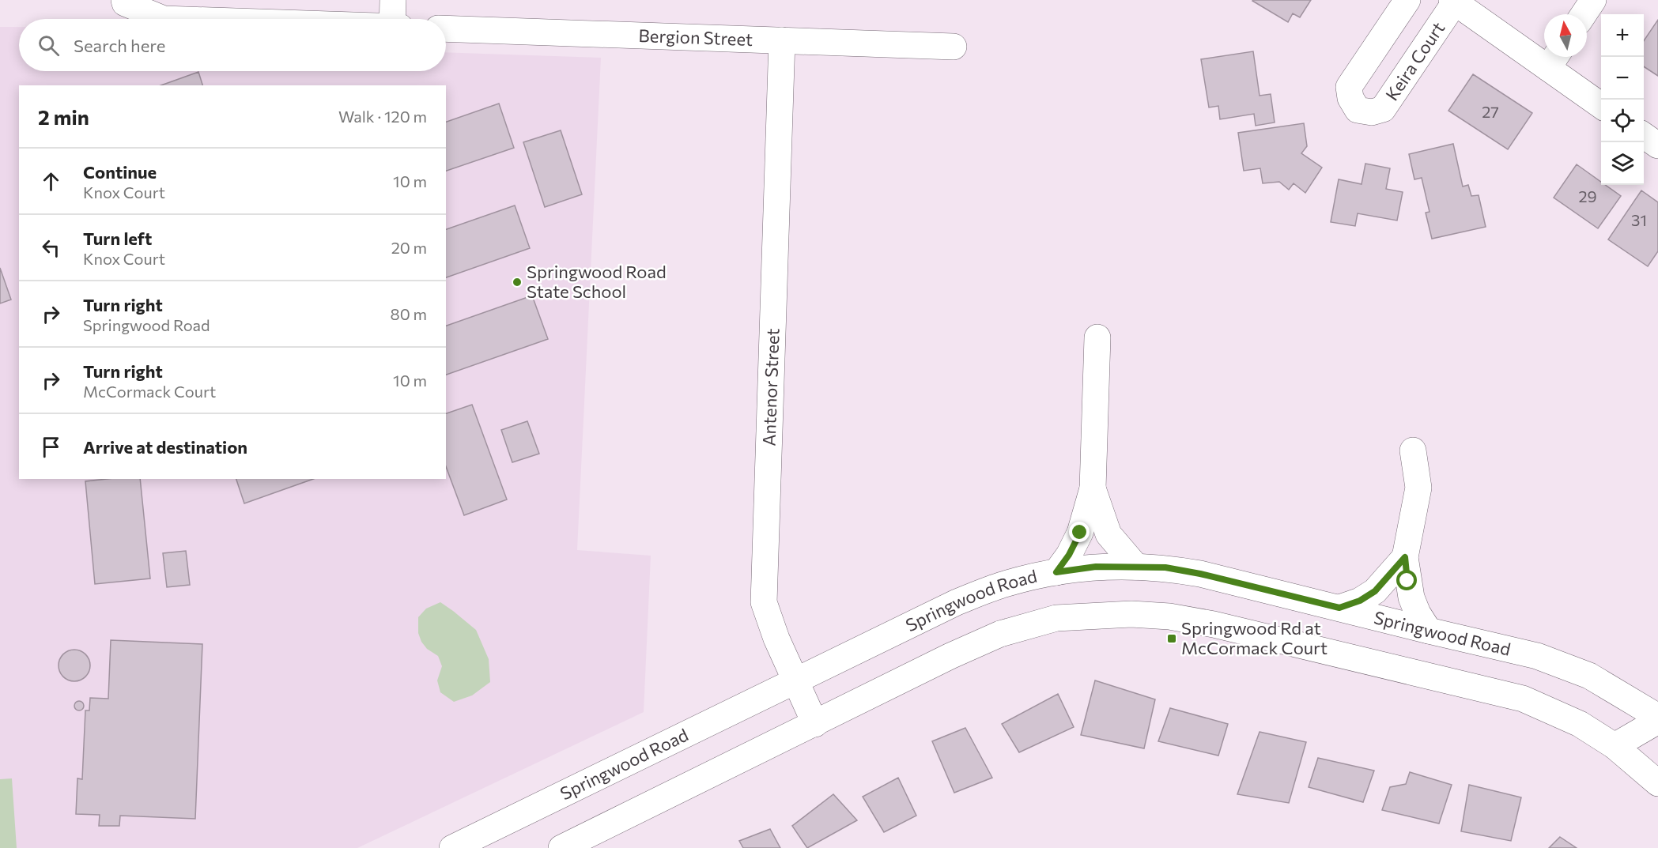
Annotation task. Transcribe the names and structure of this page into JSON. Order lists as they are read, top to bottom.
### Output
{
  "streets": {
    "street": [
      "Bergion Street",
      "Keira Court",
      "Antenor Street",
      "Springwood Road"
    ]
  },
  "crossings": [
    ["Bergion Street", "Antenor Street"],
    ["Antenor Street", "Springwood Road"]
  ],
  "places": {
    "other": ["Springwood Road State School"],
    "transit": ["Springwood Rd at McCormack Court"]
  },
  "house_numbers": ["27", "29", "31"],
  "north": "top",
  "page": {
    "map_buttons": ["+", "−"],
    "search": "Search here",
    "heading": ["2 min", "Walk · 120 m"],
    "list": [
      ["Continue", "Knox Court", "10 m"],
      ["Turn left", "Knox Court", "20 m"],
      ["Turn right", "Springwood Road", "80 m"],
      ["Turn right", "McCormack Court", "10 m"],
      "Arrive at destination"
    ]
  }
}
